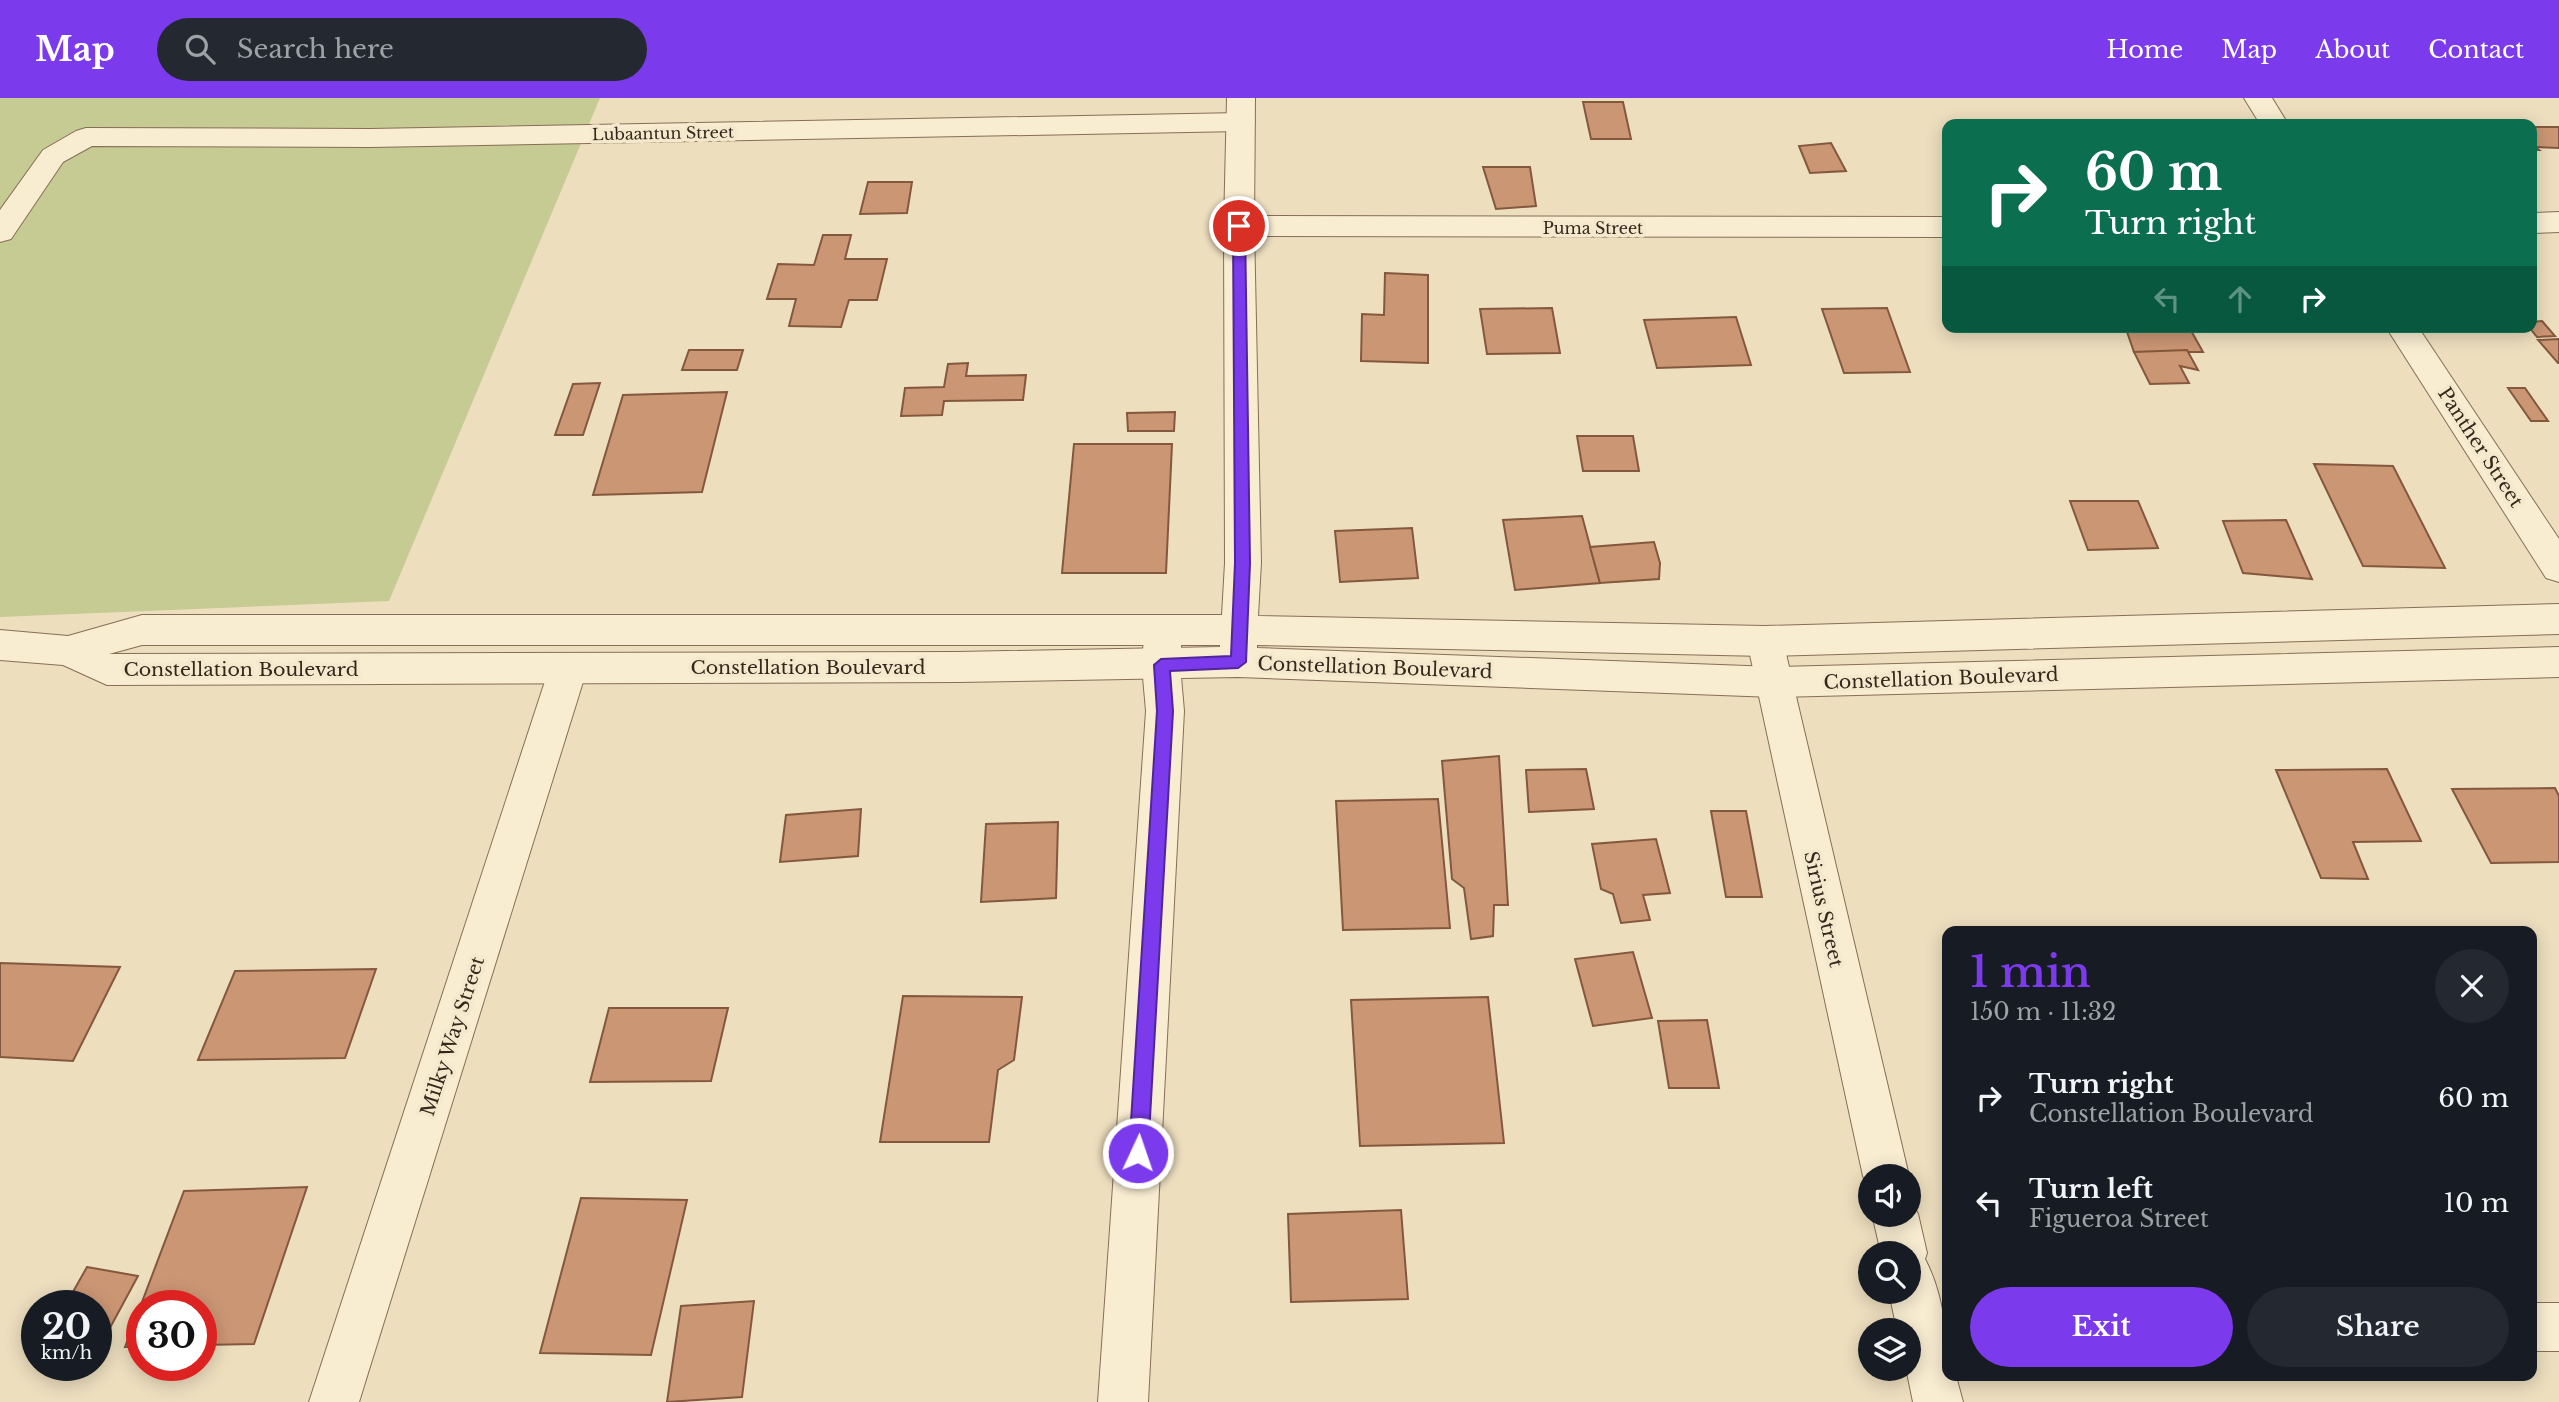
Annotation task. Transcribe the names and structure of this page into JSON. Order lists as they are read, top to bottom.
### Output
{
  "streets": {
    "street": [
      "Lubaantun Street",
      "Puma Street",
      "Panther Street",
      "Constellation Boulevard",
      "Sirius Street",
      "Milky Way Street"
    ]
  },
  "crossings": [
    ["Constellation Boulevard", "Sirius Street"],
    ["Constellation Boulevard", "Milky Way Street"]
  ],
  "page": {
    "header": "Map",
    "search": "Search here",
    "nav": [
      "Home",
      "Map",
      "About",
      "Contact"
    ],
    "turn": ["60 m", "Turn right"],
    "heading": ["1 min", "150 m · 11:32"],
    "list": [
      {
        "name": "Turn right",
        "note": "Constellation Boulevard",
        "value": "60 m"
      },
      {
        "name": "Turn left",
        "note": "Figueroa Street",
        "value": "10 m"
      }
    ],
    "buttons": ["Exit", "Share"],
    "speed": "20 km/h",
    "limit": "30"
  }
}
